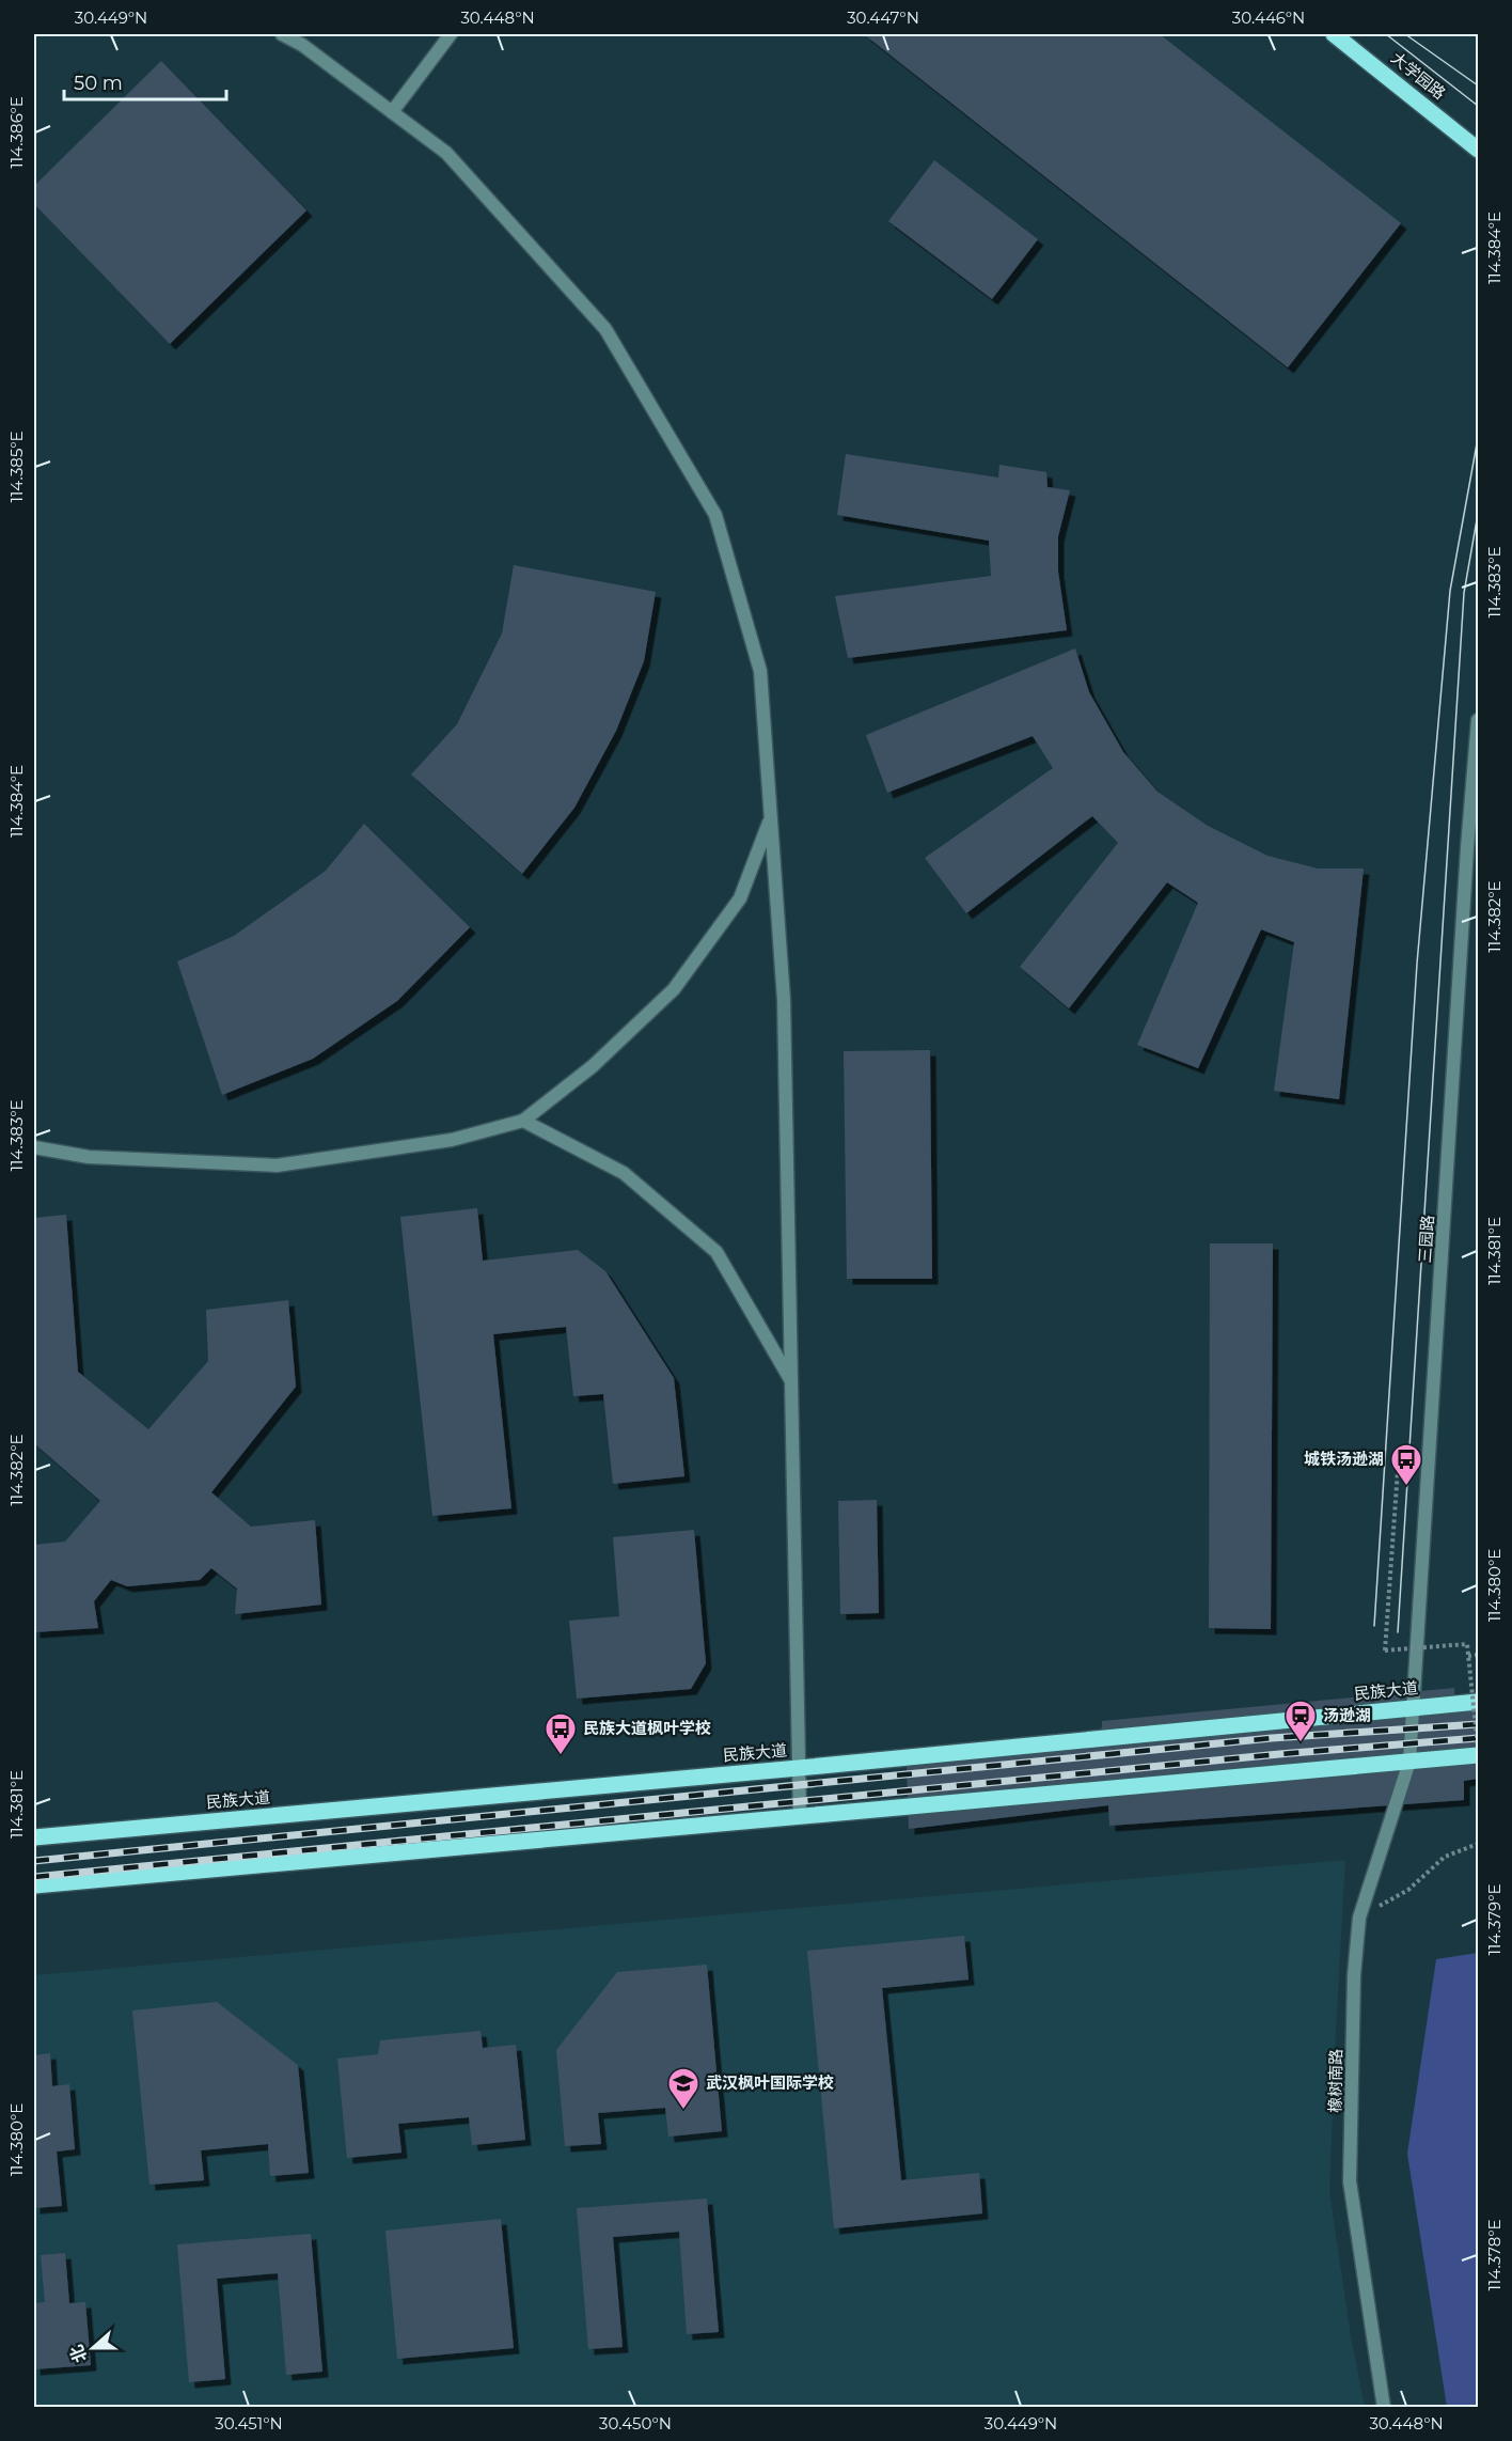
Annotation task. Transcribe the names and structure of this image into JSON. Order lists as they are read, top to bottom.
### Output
{
  "streets": {
    "main road": ["大学园路", "民族大道"],
    "street": ["三园路", "橡树南路"]
  },
  "crossings": [
    ["三园路", "民族大道"],
    ["三园路", "橡树南路"]
  ],
  "places": {
    "bus stop": ["城铁汤逊湖", "民族大道枫叶学校"],
    "station": ["汤逊湖"],
    "school or university": ["武汉枫叶国际学校"]
  },
  "scale_bar": "50 m",
  "north": "left",
  "coordinates": [
    "30.449°N",
    "30.448°N",
    "30.447°N",
    "30.446°N",
    "114.386°E",
    "114.384°E",
    "114.385°E",
    "114.383°E",
    "114.382°E",
    "114.381°E",
    "114.380°E",
    "114.379°E",
    "114.378°E",
    "30.451°N",
    "30.450°N"
  ]
}
